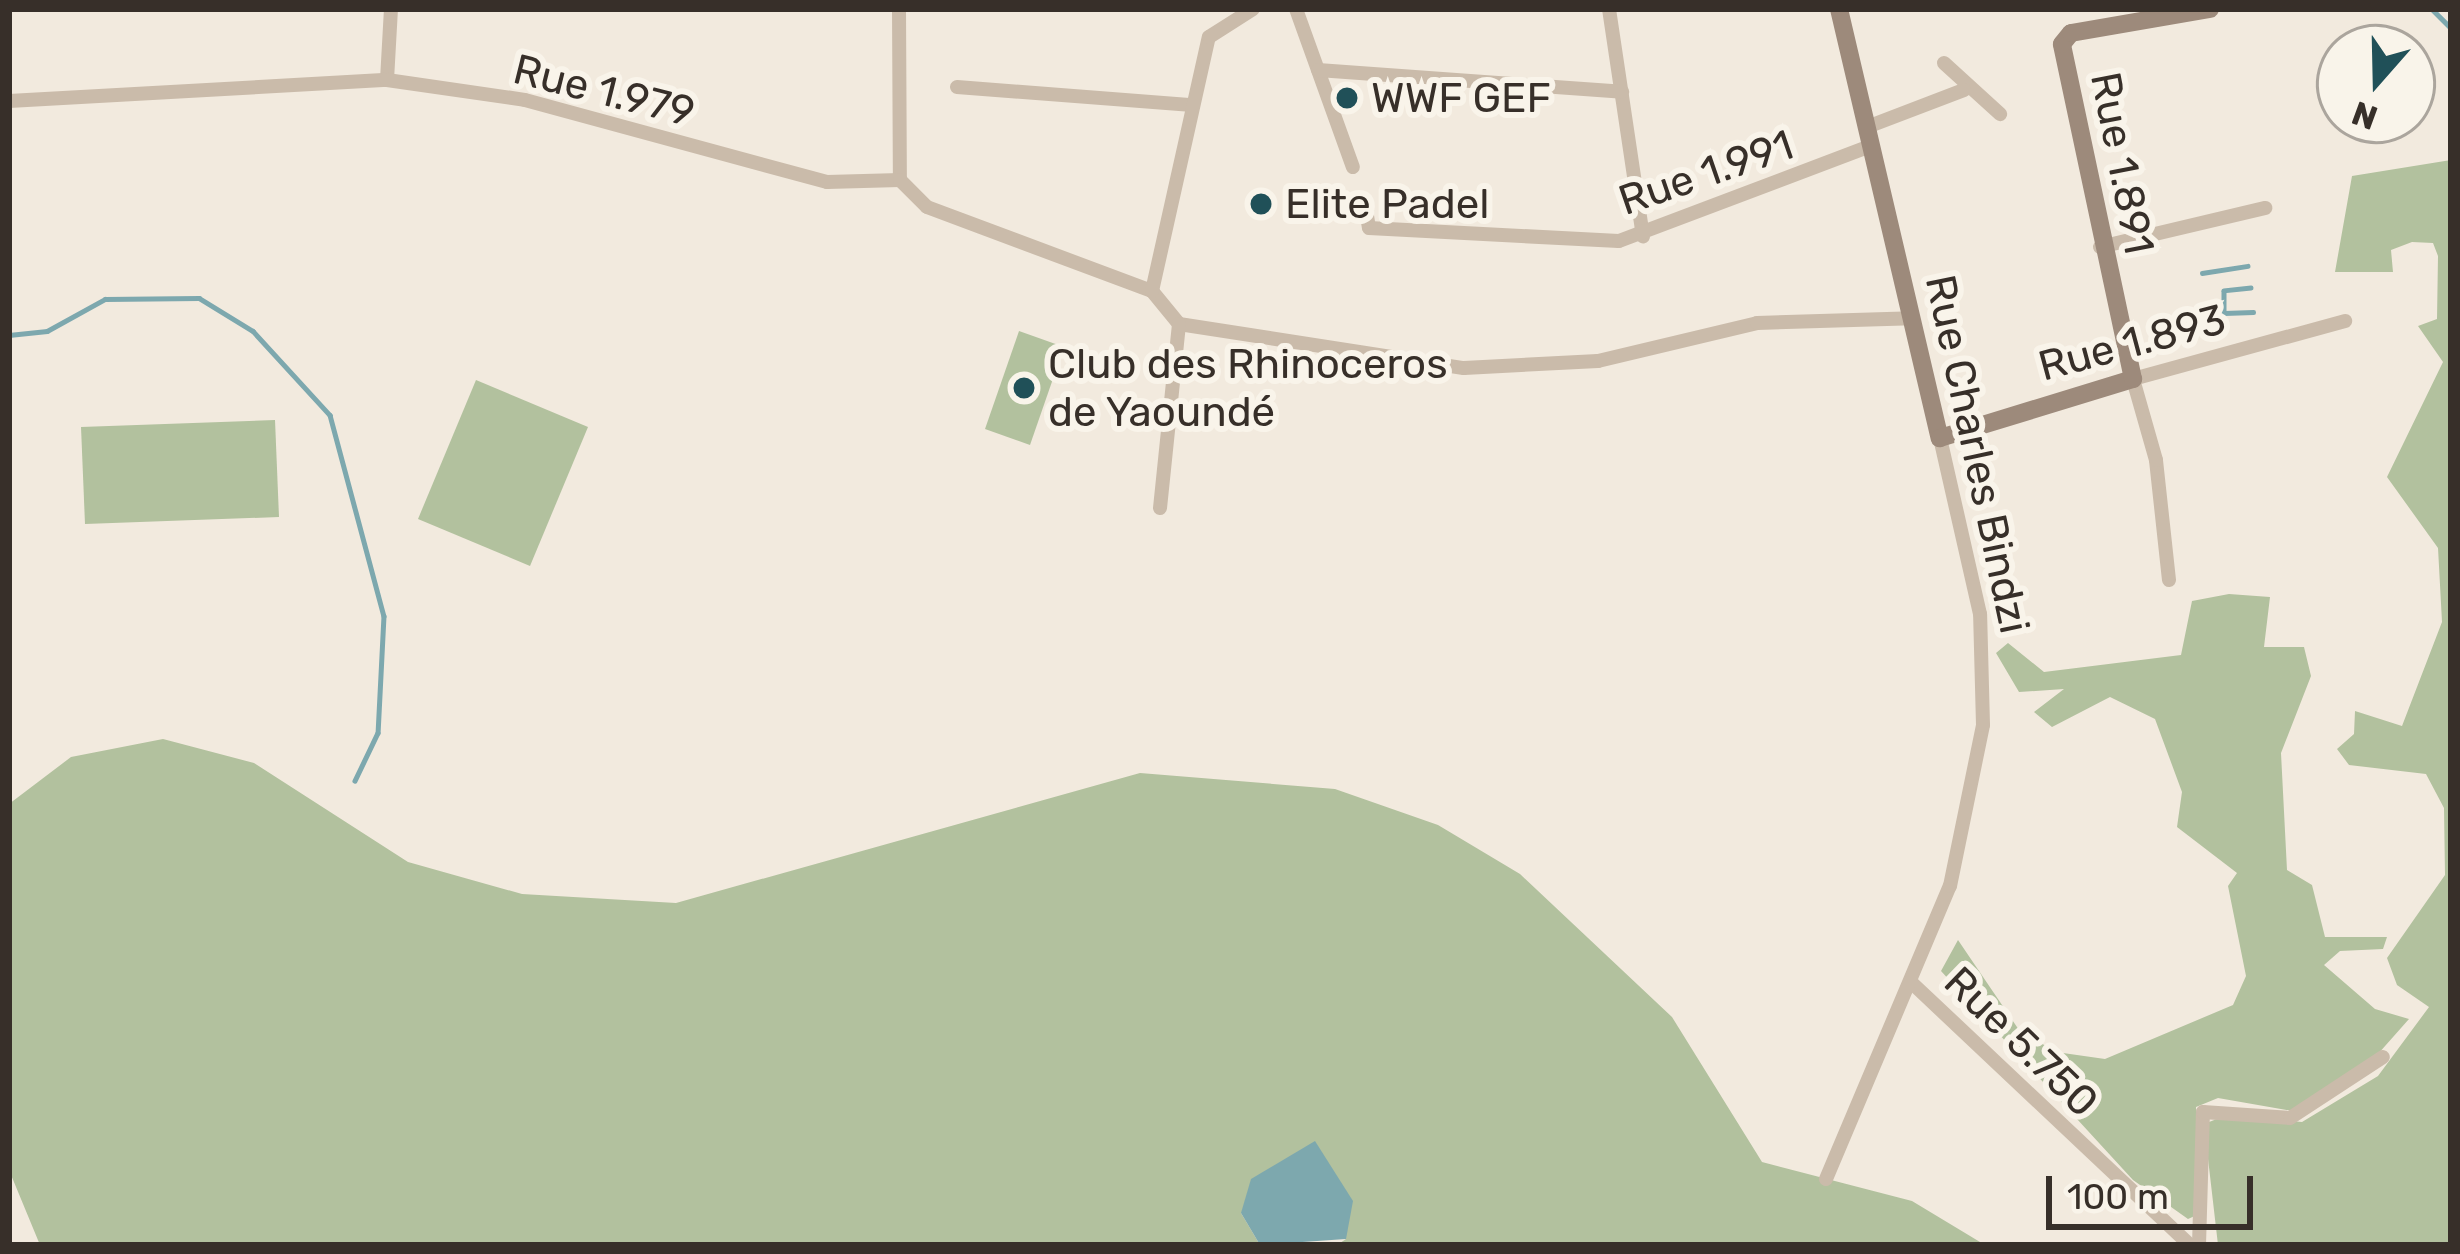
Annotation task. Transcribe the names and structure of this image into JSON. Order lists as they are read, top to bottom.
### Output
{
  "streets": {
    "street": [
      "Rue 1.979",
      "Rue 1.891",
      "Rue 1.991",
      "Rue 1.893",
      "Rue Charles Bindzi",
      "Rue 5.750"
    ]
  },
  "crossings": [
    ["Rue 1.891", "Rue 1.893"],
    ["Rue 1.991", "Rue Charles Bindzi"],
    ["Rue 1.893", "Rue Charles Bindzi"],
    ["Rue Charles Bindzi", "Rue 5.750"]
  ],
  "places": ["WWF GEF", "Elite Padel", "Club des Rhinoceros de Yaoundé"],
  "scale_bar": "100 m",
  "north": "bottom"
}
